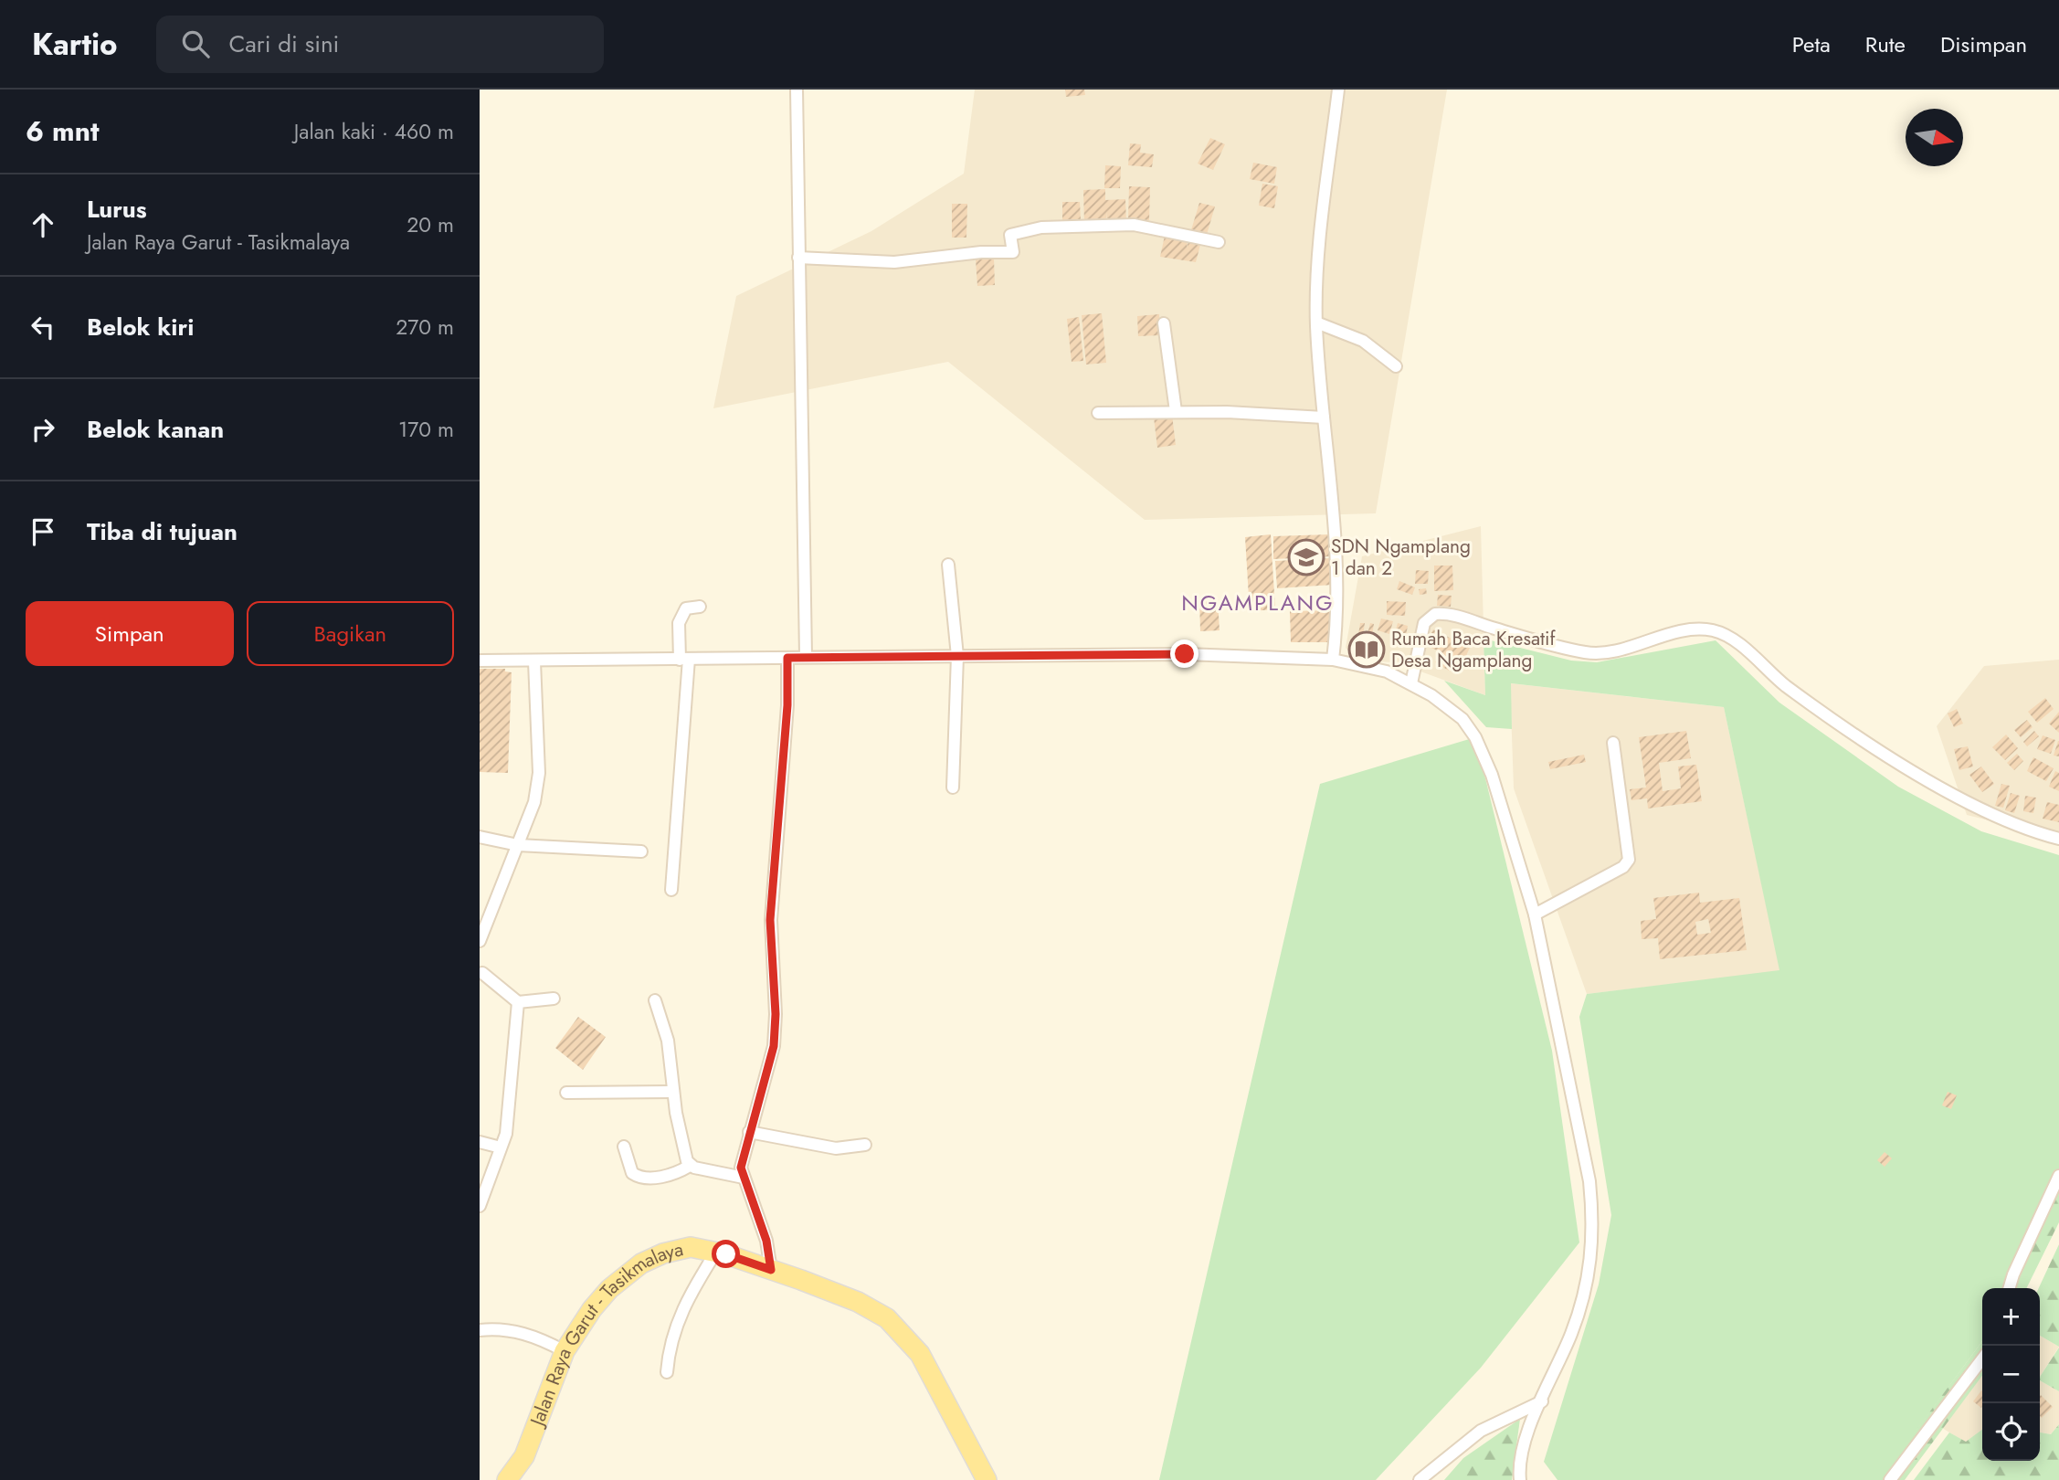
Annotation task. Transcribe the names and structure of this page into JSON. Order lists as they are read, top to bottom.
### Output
{
  "streets": {
    "main road": ["Jalan Raya Garut - Tasikmalaya"]
  },
  "districts": ["NGAMPLANG"],
  "places": {
    "school or university": ["SDN Ngamplang 1 dan 2"],
    "library": ["Rumah Baca Kresatif Desa Ngamplang"]
  },
  "north": "right",
  "page": {
    "header": "Kartio",
    "search": "Cari di sini",
    "nav": ["Peta", "Rute", "Disimpan"],
    "heading": ["6 mnt", "Jalan kaki · 460 m"],
    "list": [
      ["Lurus", "Jalan Raya Garut - Tasikmalaya", "20 m"],
      ["Belok kiri", "270 m"],
      ["Belok kanan", "170 m"],
      "Tiba di tujuan"
    ],
    "buttons": ["Simpan", "Bagikan"],
    "map_buttons": ["+", "−"]
  }
}
